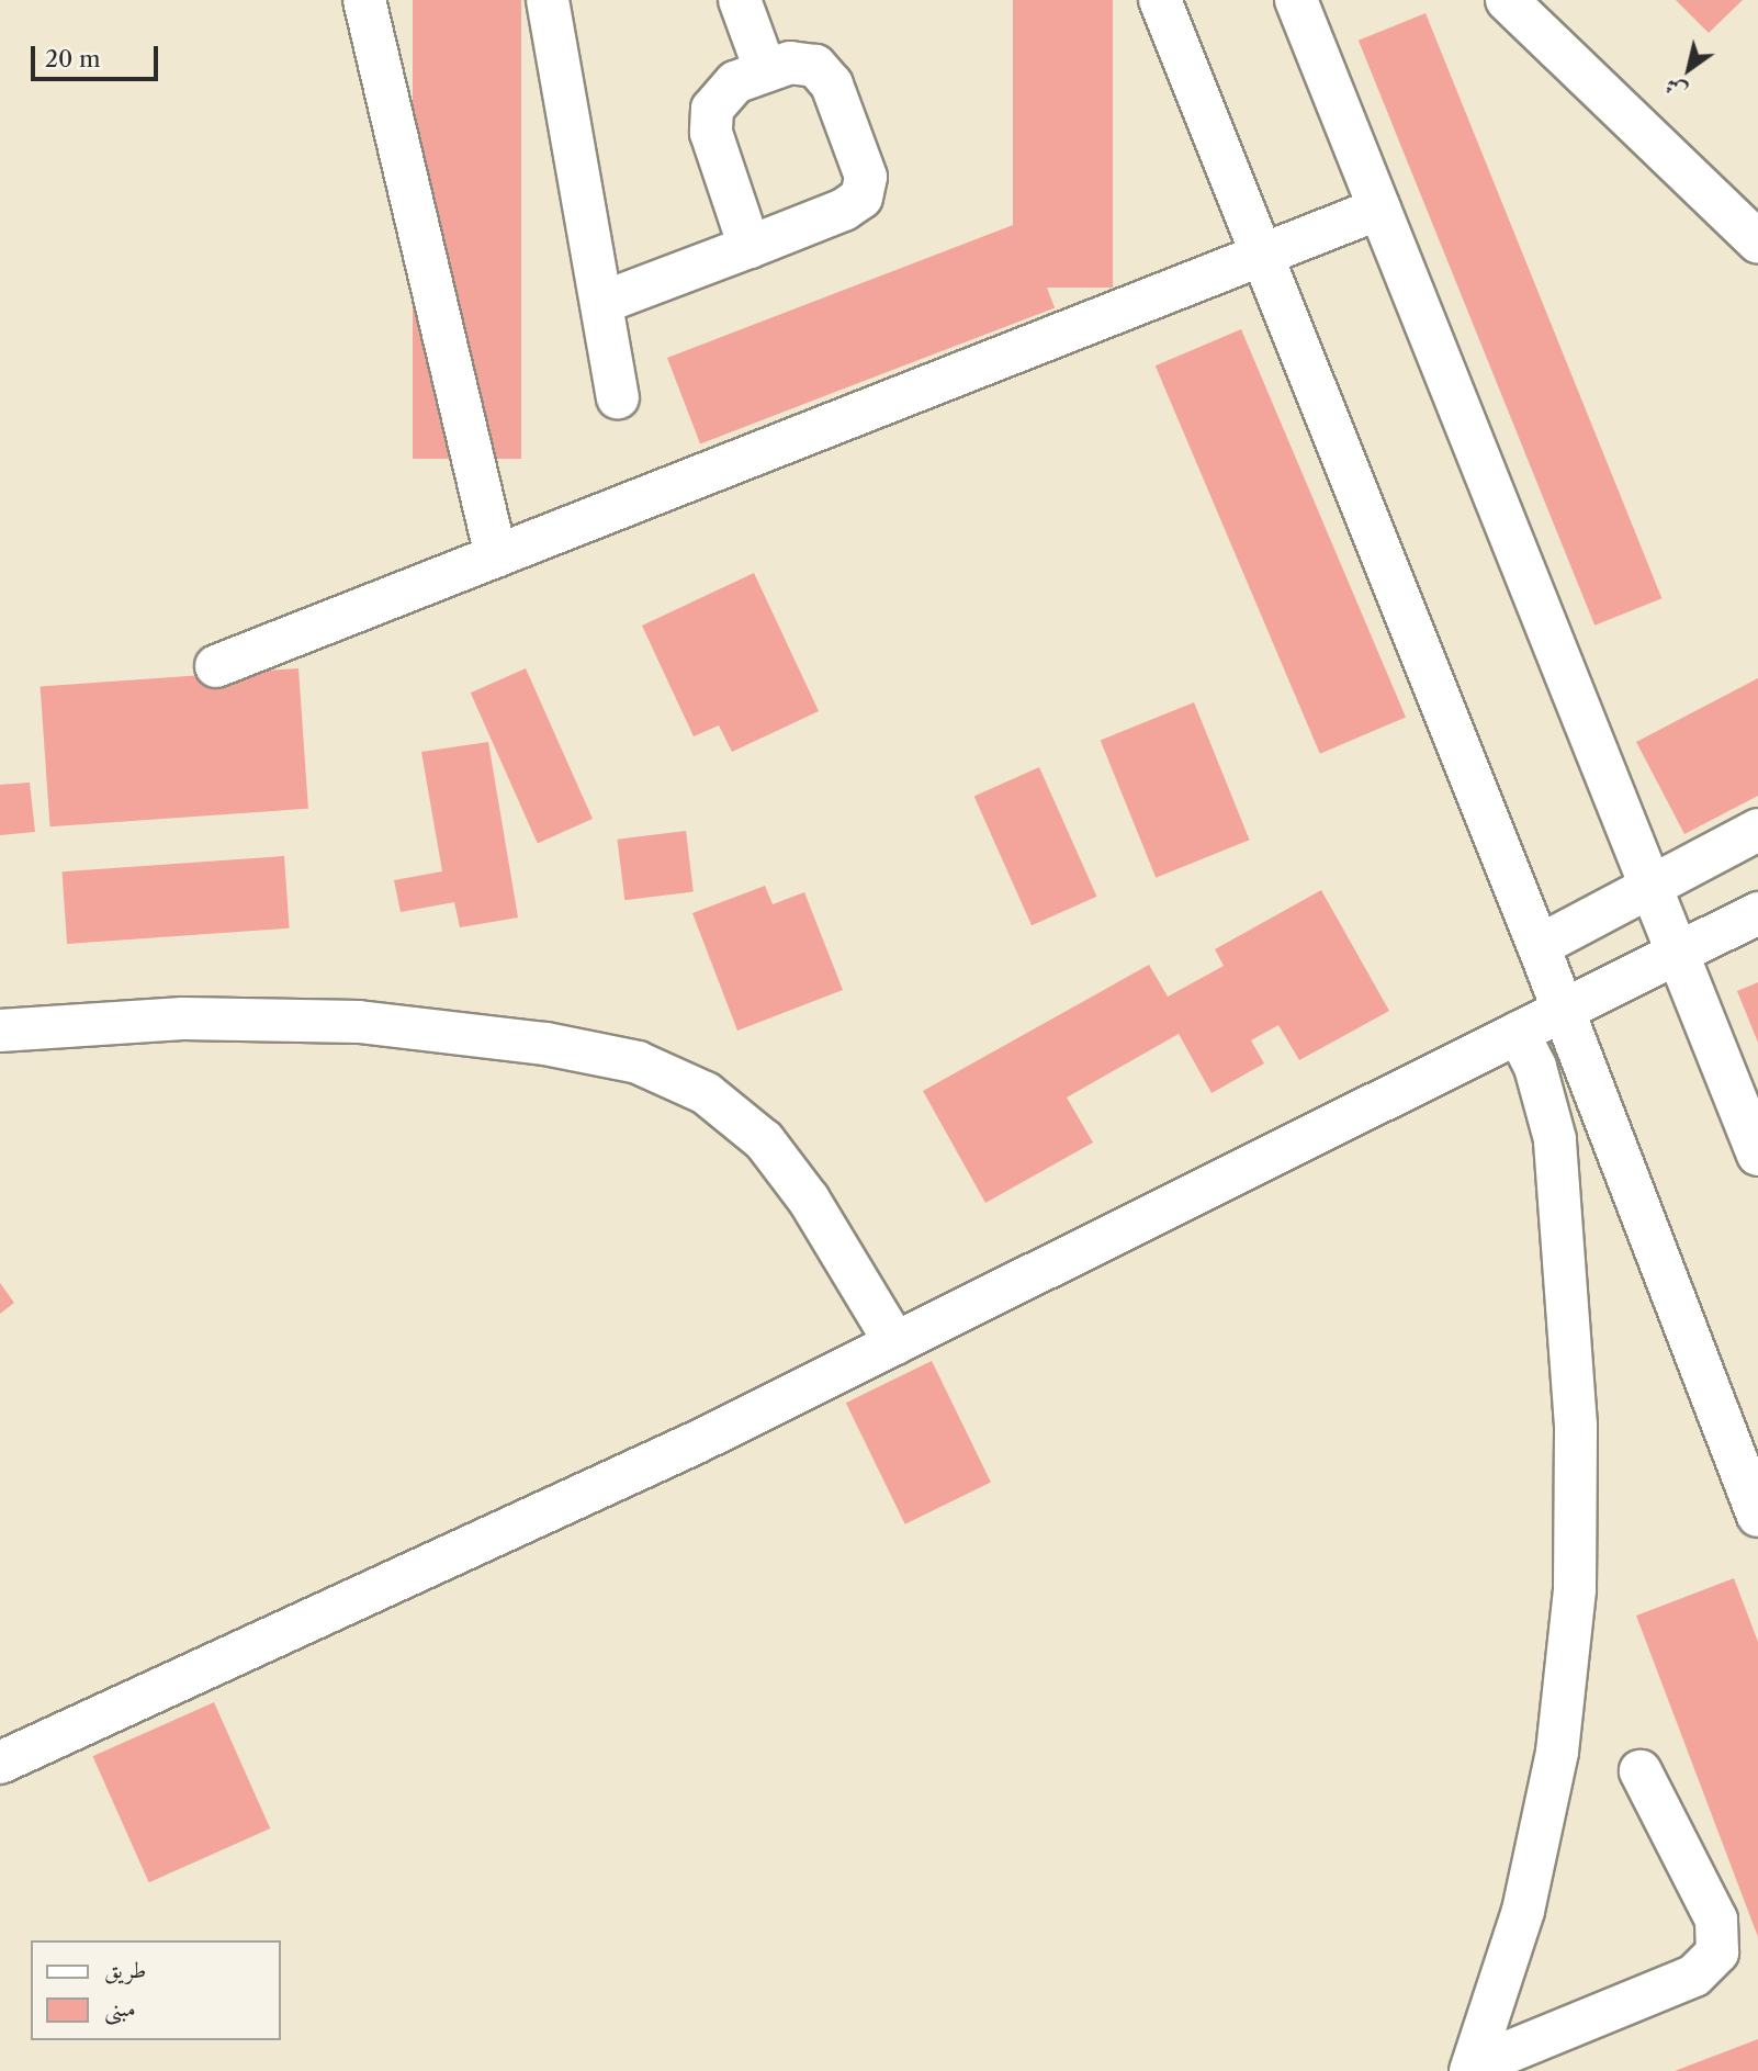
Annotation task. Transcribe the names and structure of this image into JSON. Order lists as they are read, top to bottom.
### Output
{
  "legend": ["طريق", "مبنى"],
  "scale_bar": "20 m",
  "north": "bottom left"
}
